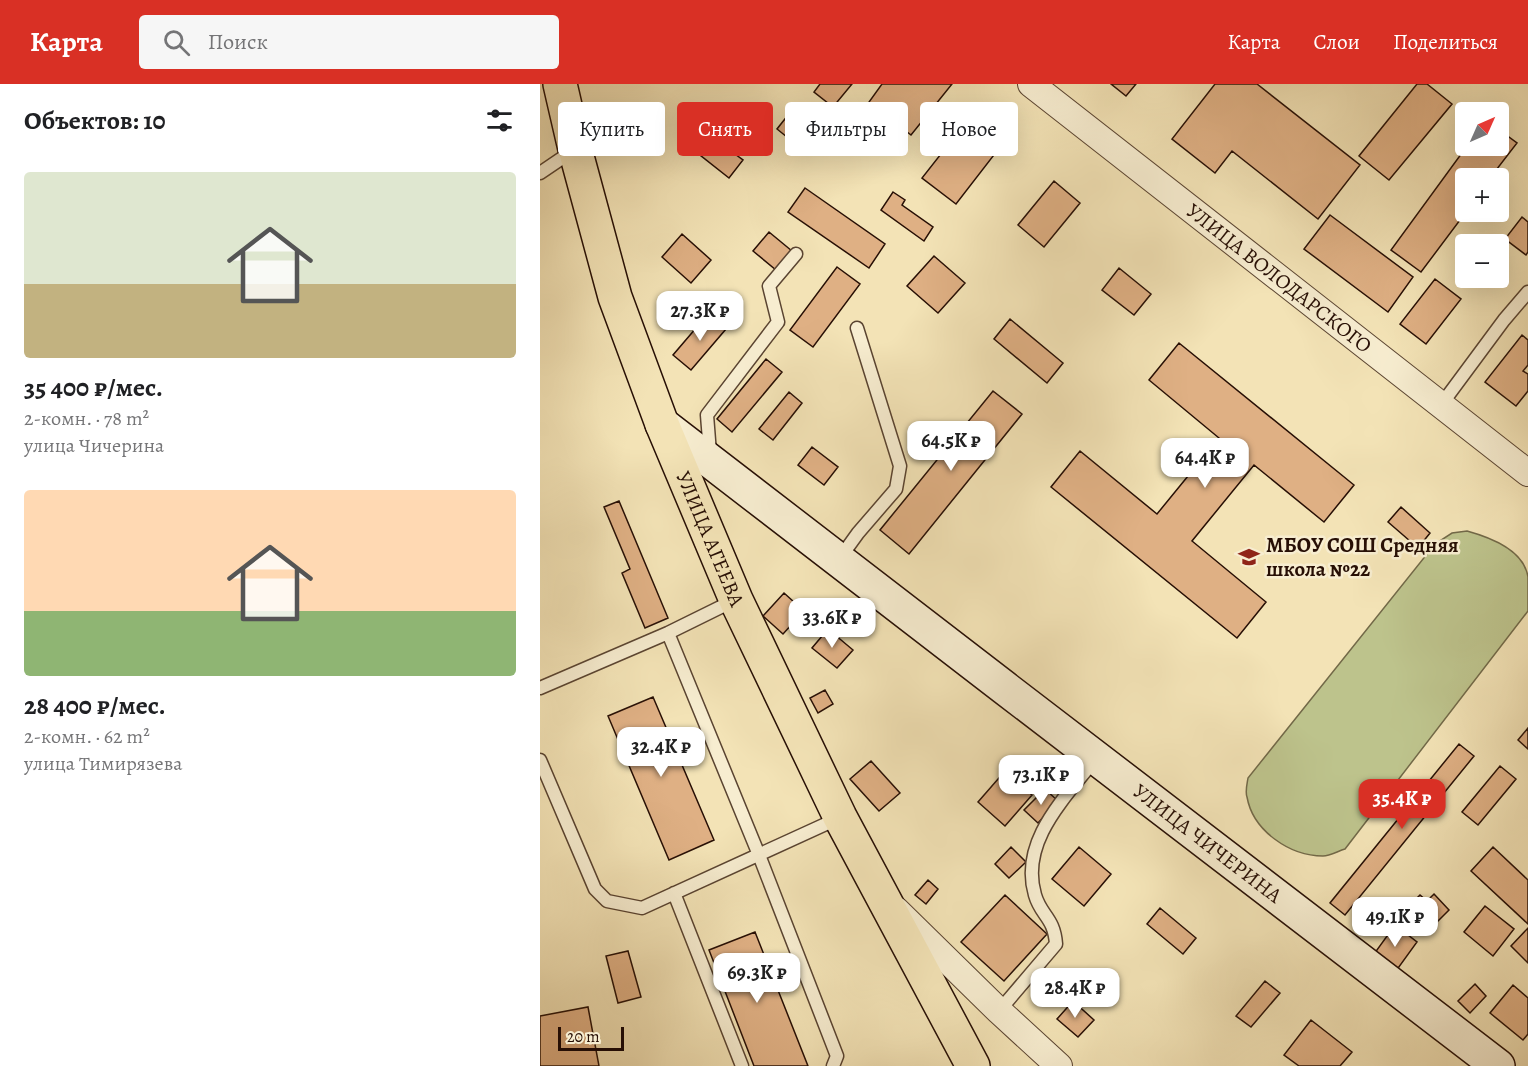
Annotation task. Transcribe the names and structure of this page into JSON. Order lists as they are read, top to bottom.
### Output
{
  "streets": {
    "highway": ["УЛИЦА АГЕЕВА"],
    "main road": ["УЛИЦА ЧИЧЕРИНА"],
    "street": ["УЛИЦА ВОЛОДАРСКОГО"]
  },
  "crossings": [
    ["УЛИЦА АГЕЕВА", "УЛИЦА ЧИЧЕРИНА"]
  ],
  "places": {
    "school or university": ["МБОУ СОШ Средняя школа №22"]
  },
  "scale_bar": "20 m",
  "north": "top right",
  "page": {
    "header": "Карта",
    "search": "Поиск",
    "nav": ["Карта", "Слои", "Поделиться"],
    "heading": "Объектов: 10",
    "map_buttons": ["+", "−"],
    "chip": [
      "Купить",
      "Снять",
      "Фильтры",
      "Новое"
    ],
    "list": [
      {
        "name": "35 400 ₽/мес.",
        "note": "2-комн. · 78 m² · улица Чичерина"
      },
      {
        "name": "28 400 ₽/мес.",
        "note": "2-комн. · 62 m² · улица Тимирязева"
      }
    ],
    "price": [
      "27.3K ₽",
      "64.5K ₽",
      "64.4K ₽",
      "33.6K ₽",
      "32.4K ₽",
      "73.1K ₽",
      "35.4K ₽",
      "49.1K ₽",
      "69.3K ₽",
      "28.4K ₽"
    ],
    "scale": "20 m"
  }
}
